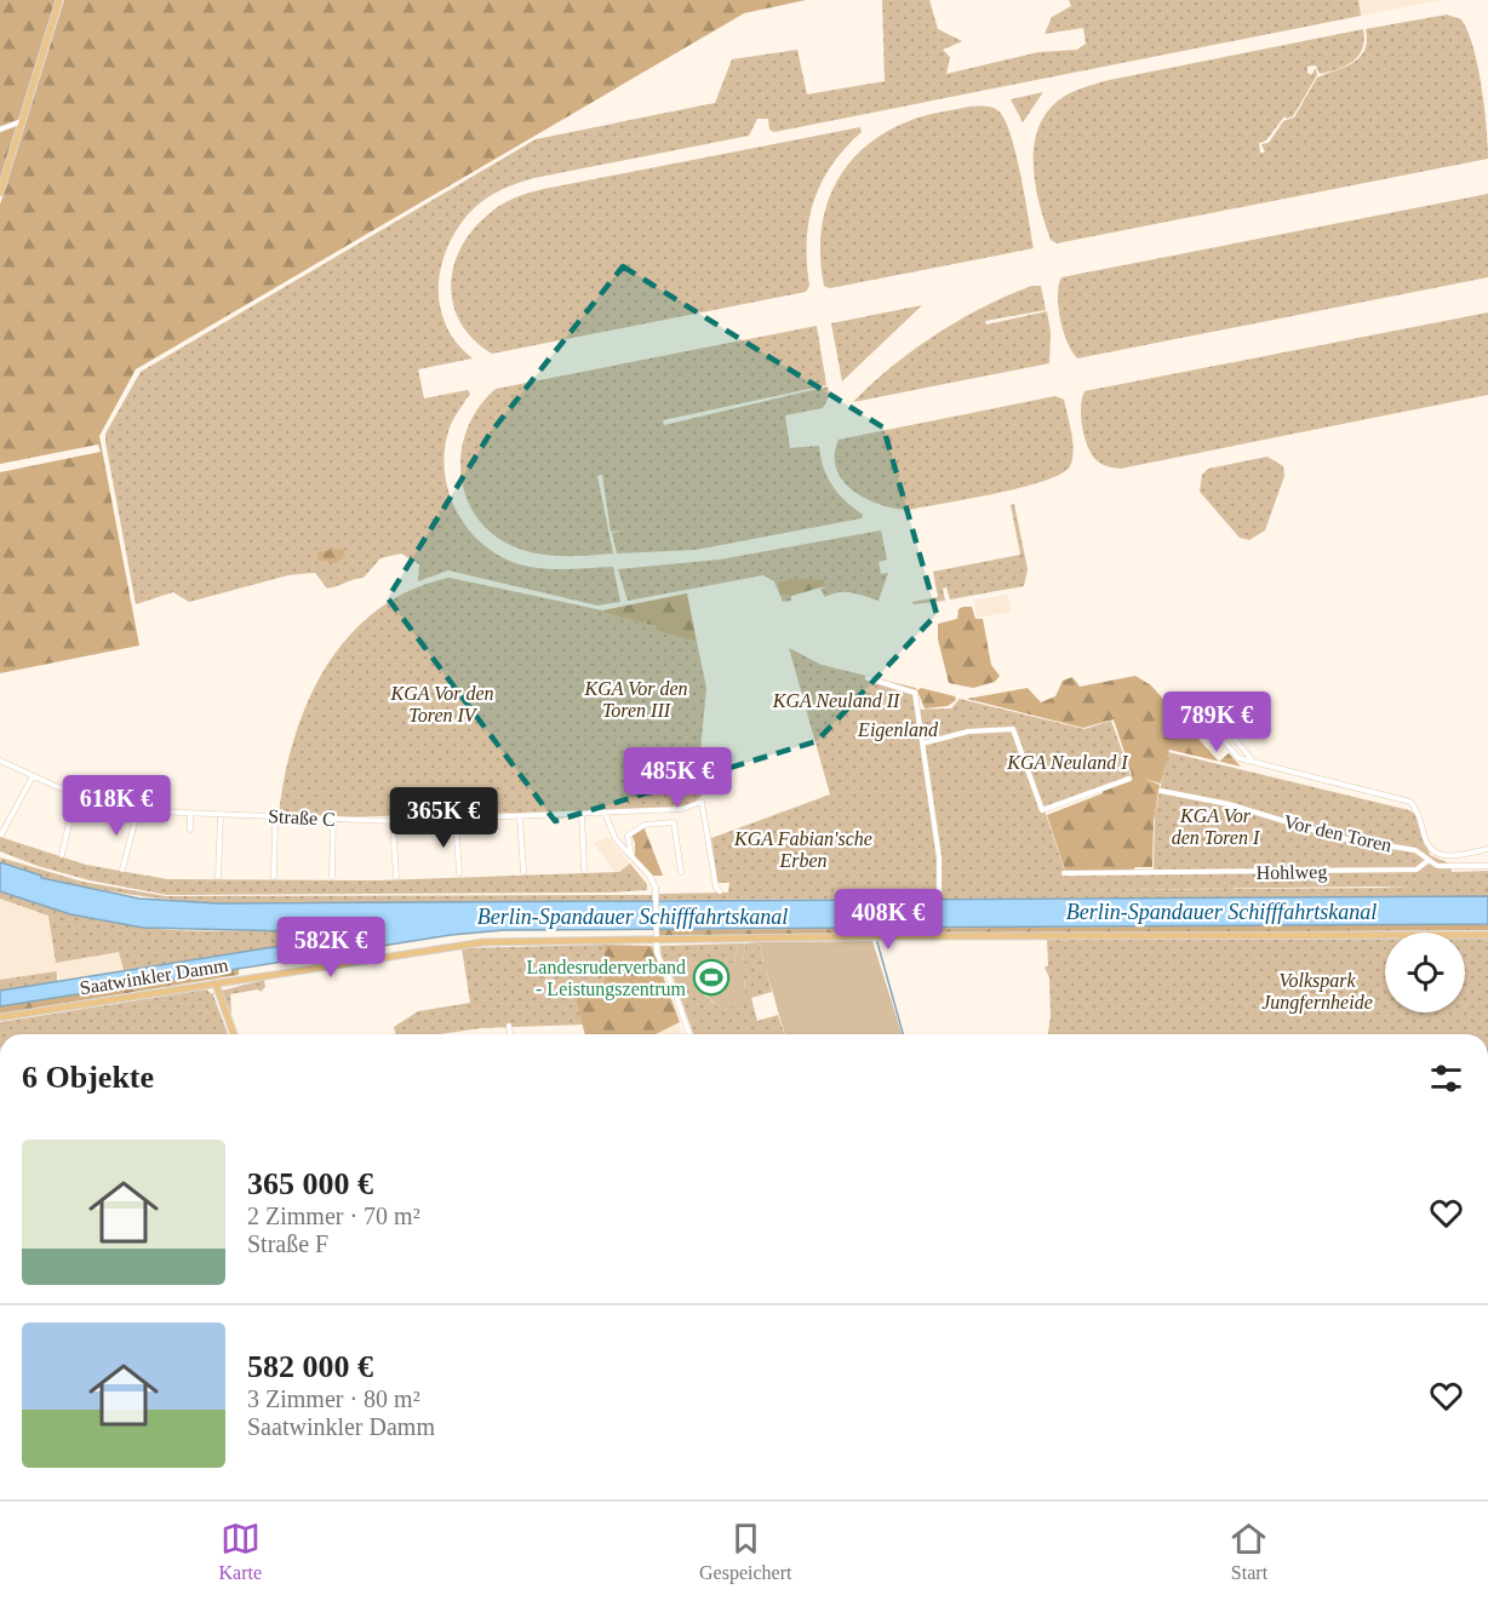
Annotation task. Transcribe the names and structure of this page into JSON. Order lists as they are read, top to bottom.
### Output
{
  "streets": {
    "main road": ["Saatwinkler Damm"],
    "street": ["Straße C", "Vor den Toren", "Hohlweg"]
  },
  "crossings": [
    ["Vor den Toren", "Hohlweg"]
  ],
  "water": ["Berlin-Spandauer Schifffahrtskanal"],
  "parks": [
    "KGA Vor den Toren III",
    "KGA Vor den Toren IV",
    "KGA Neuland II",
    "Eigenland",
    "KGA Neuland I",
    "KGA Vor den Toren I",
    "KGA Fabian'sche Erben",
    "Volkspark Jungfernheide"
  ],
  "places": {
    "sports": ["Landesruderverband - Leistungszentrum"]
  },
  "page": {
    "price": [
      "789K €",
      "485K €",
      "618K €",
      "365K €",
      "408K €",
      "582K €"
    ],
    "heading": "6 Objekte",
    "list": [
      {
        "name": "365 000 €",
        "note": "2 Zimmer · 70 m² · Straße F"
      },
      {
        "name": "582 000 €",
        "note": "3 Zimmer · 80 m² · Saatwinkler Damm"
      }
    ],
    "tabs": ["Karte", "Gespeichert", "Start"]
  }
}
